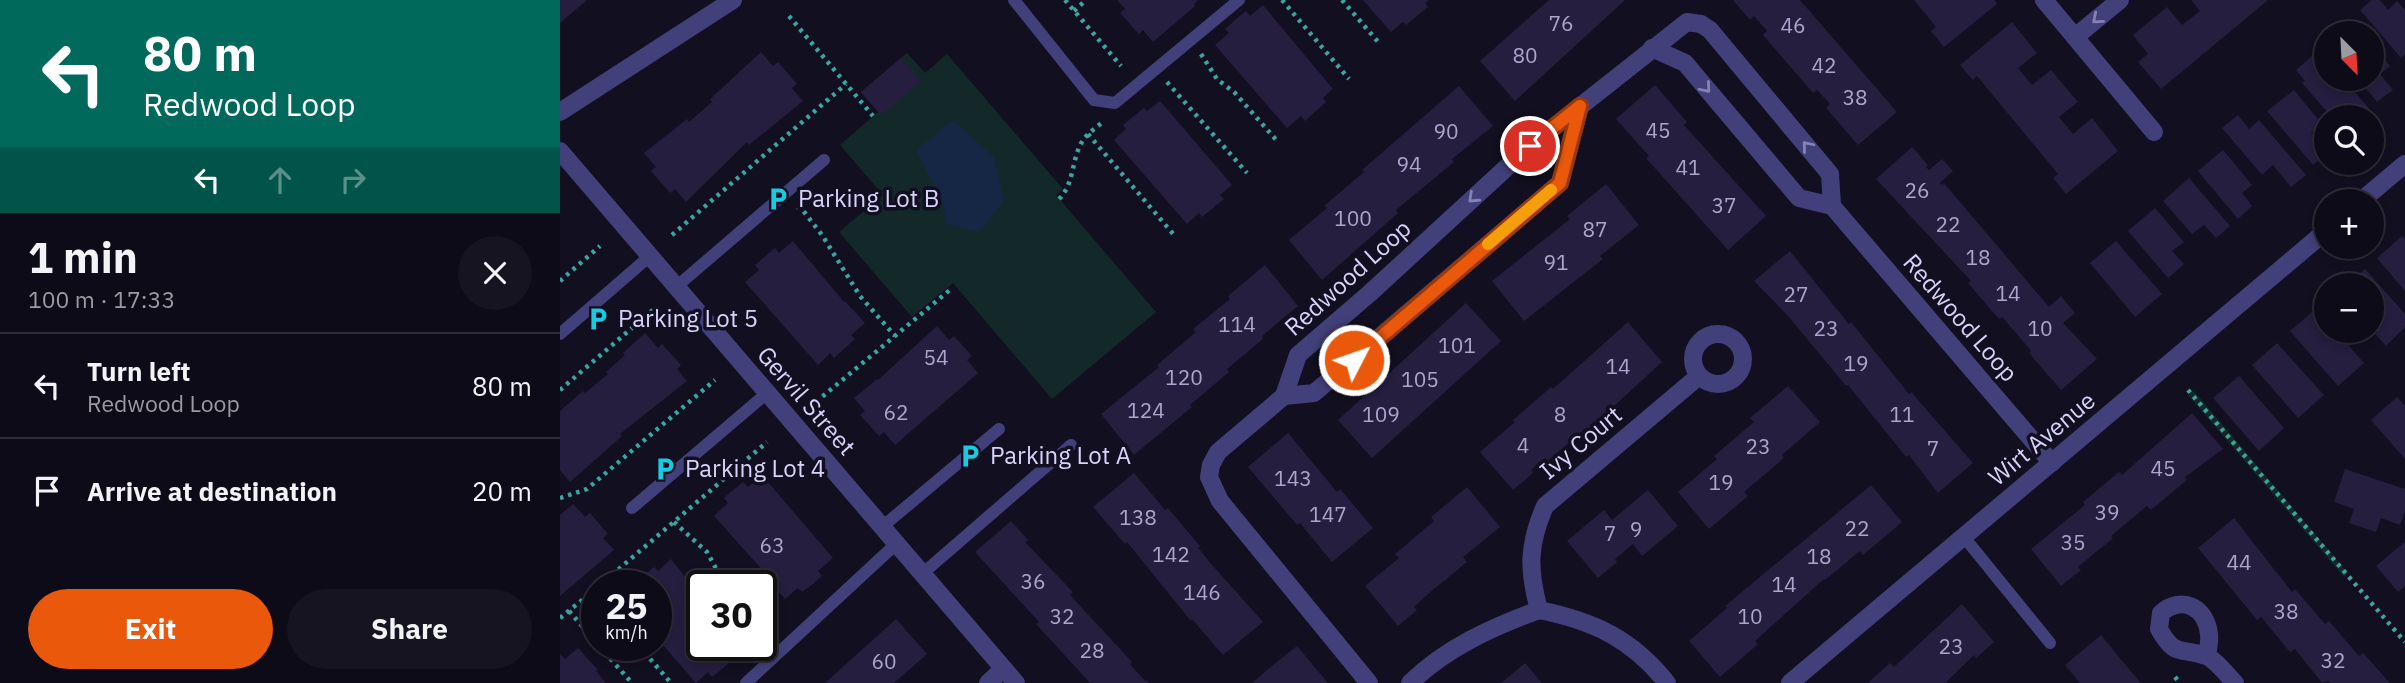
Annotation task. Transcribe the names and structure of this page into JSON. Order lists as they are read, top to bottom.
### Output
{
  "streets": {
    "street": [
      "Redwood Loop",
      "Gervil Street",
      "Wirt Avenue",
      "Ivy Court"
    ]
  },
  "crossings": [
    ["Redwood Loop", "Wirt Avenue"]
  ],
  "places": {
    "parking": [
      "Parking Lot B",
      "Parking Lot 5",
      "Parking Lot A",
      "Parking Lot 4"
    ]
  },
  "house_numbers": [
    "76",
    "46",
    "80",
    "42",
    "38",
    "45",
    "90",
    "94",
    "41",
    "26",
    "37",
    "100",
    "22",
    "87",
    "18",
    "91",
    "14",
    "27",
    "114",
    "23",
    "10",
    "101",
    "54",
    "19",
    "14",
    "120",
    "105",
    "124",
    "62",
    "109",
    "8",
    "11",
    "4",
    "23",
    "7",
    "45",
    "143",
    "19",
    "39",
    "147",
    "138",
    "22",
    "9",
    "7",
    "35",
    "63",
    "142",
    "18",
    "44",
    "36",
    "14",
    "146",
    "38",
    "32",
    "10",
    "23",
    "28",
    "32",
    "60"
  ],
  "north": "bottom right",
  "page": {
    "turn": ["80 m", "Redwood Loop"],
    "map_buttons": ["+", "−"],
    "heading": ["1 min", "100 m · 17:33"],
    "list": [
      {
        "name": "Turn left",
        "note": "Redwood Loop",
        "value": "80 m"
      },
      {
        "name": "Arrive at destination",
        "value": "20 m"
      }
    ],
    "speed": "25 km/h",
    "limit": "30",
    "buttons": ["Exit", "Share"]
  }
}
